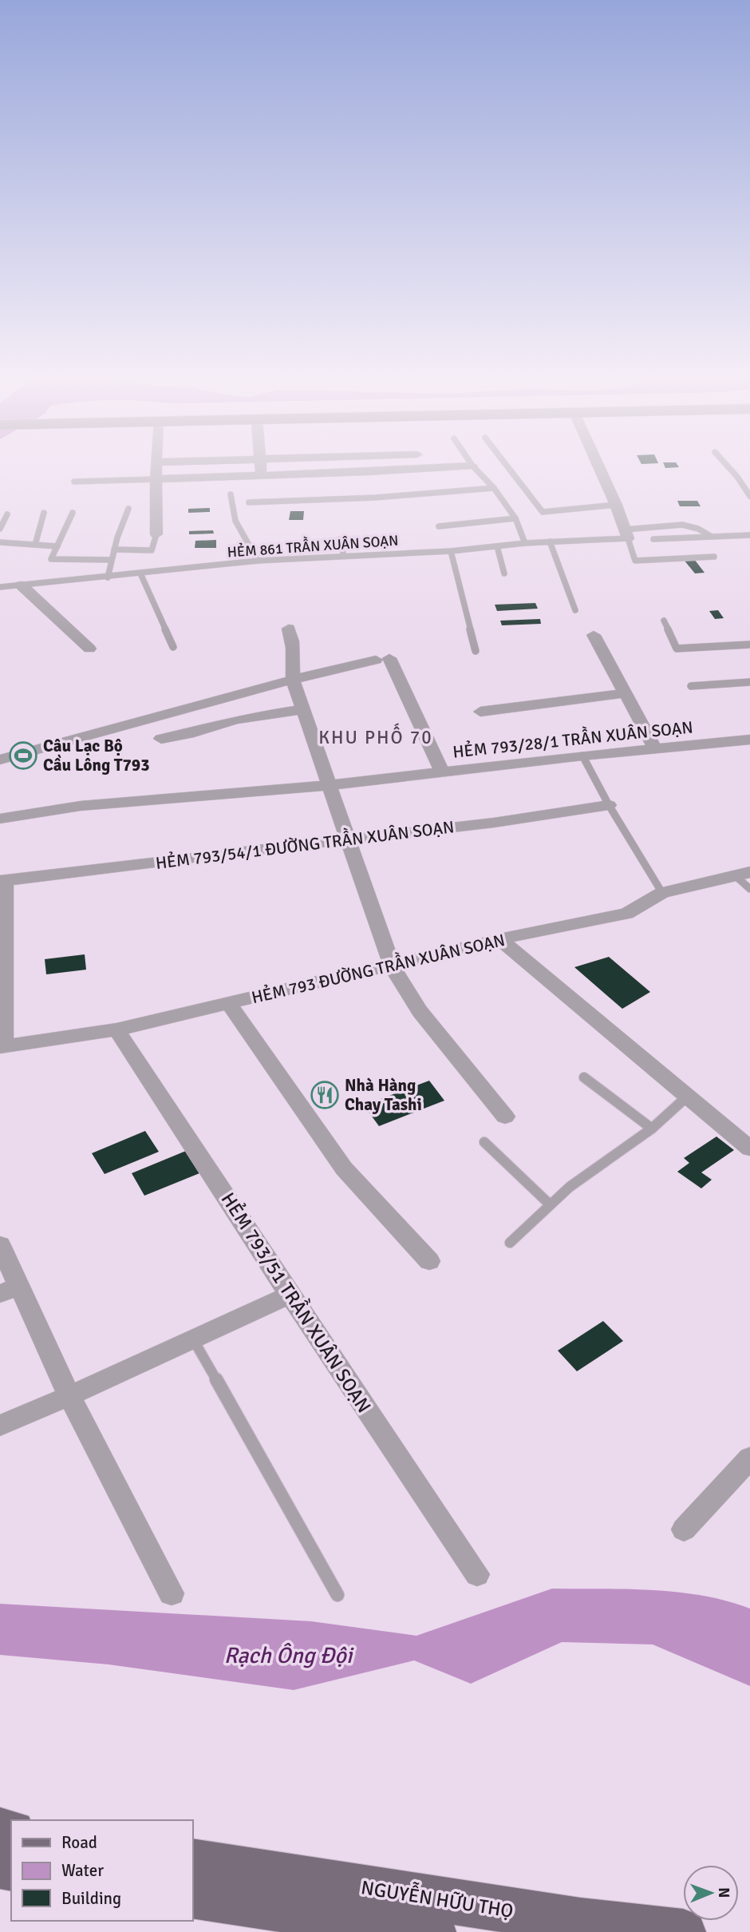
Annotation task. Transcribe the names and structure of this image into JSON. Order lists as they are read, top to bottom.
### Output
{
  "streets": {
    "main road": ["NGUYỄN HỮU THỌ"],
    "street": [
      "HẺM 793/28/1 TRẦN XUÂN SOẠN",
      "HẺM 793/54/1 ĐƯỜNG TRẦN XUÂN SOẠN",
      "HẺM 793 ĐƯỜNG TRẦN XUÂN SOẠN",
      "HẺM 793/51 TRẦN XUÂN SOẠN"
    ],
    "lane": ["HẺM 861 TRẦN XUÂN SOẠN"]
  },
  "crossings": [
    ["HẺM 793 ĐƯỜNG TRẦN XUÂN SOẠN", "HẺM 793/51 TRẦN XUÂN SOẠN"]
  ],
  "districts": ["KHU PHỐ 70"],
  "water": ["Rạch Ông Đội"],
  "places": {
    "sports": ["Câu Lạc Bộ Cầu Lông T793"],
    "restaurant": ["Nhà Hàng Chay Tashi"]
  },
  "legend": ["Road", "Water", "Building"],
  "north": "right"
}
